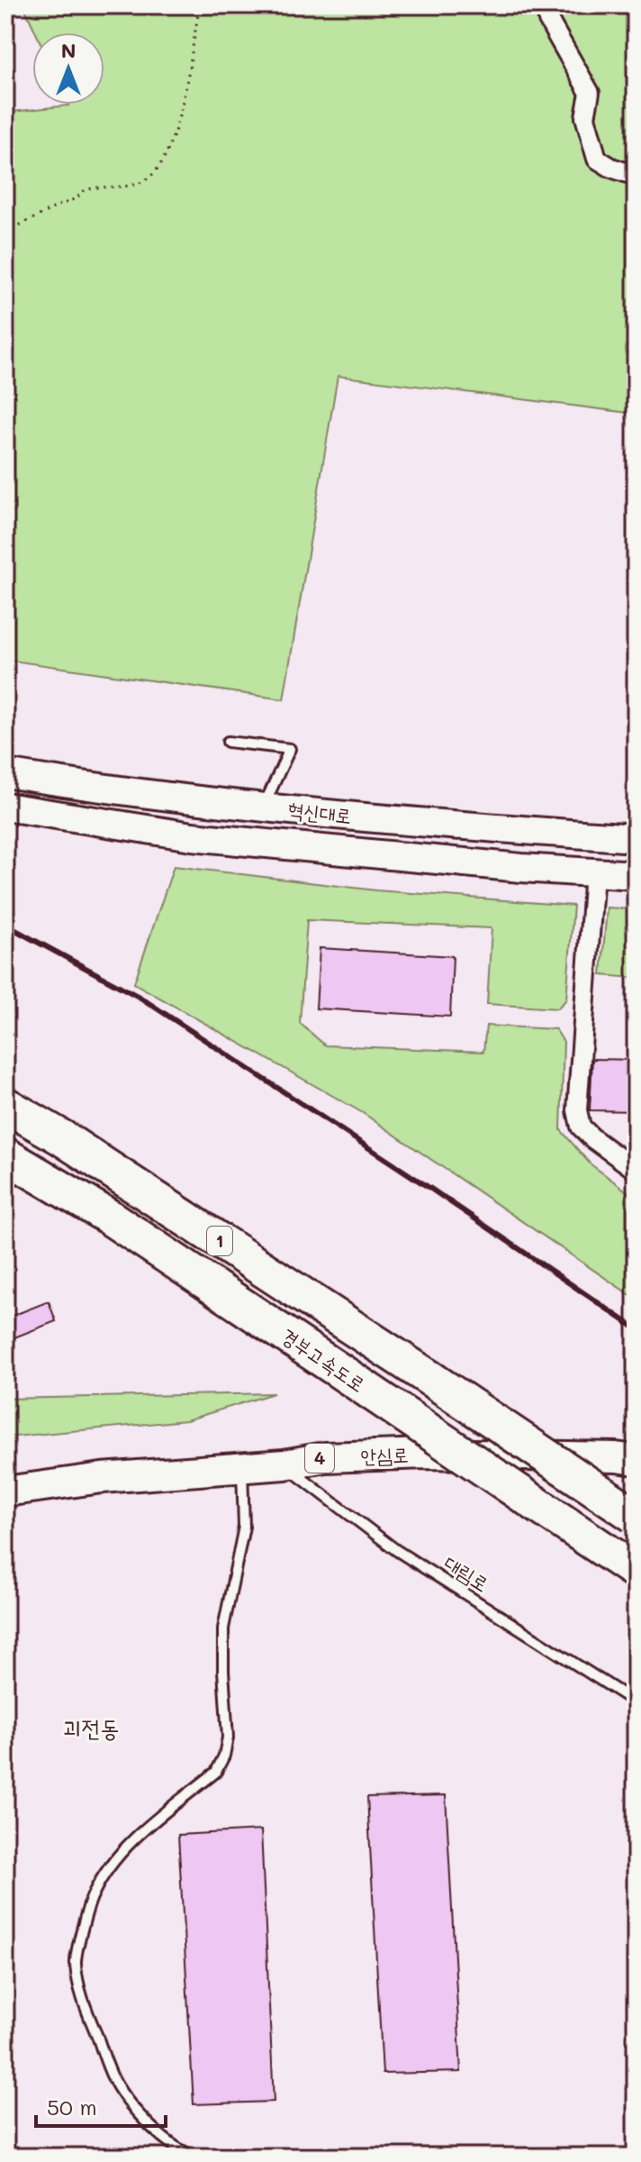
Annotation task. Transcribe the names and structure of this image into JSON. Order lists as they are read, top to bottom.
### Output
{
  "streets": {
    "highway": ["1", "경부고속도로"],
    "main road": ["혁신대로", "안심로", "4"],
    "lane": ["대림로"]
  },
  "crossings": [
    ["안심로", "대림로"]
  ],
  "districts": ["괴전동"],
  "scale_bar": "50 m",
  "north": "top"
}
